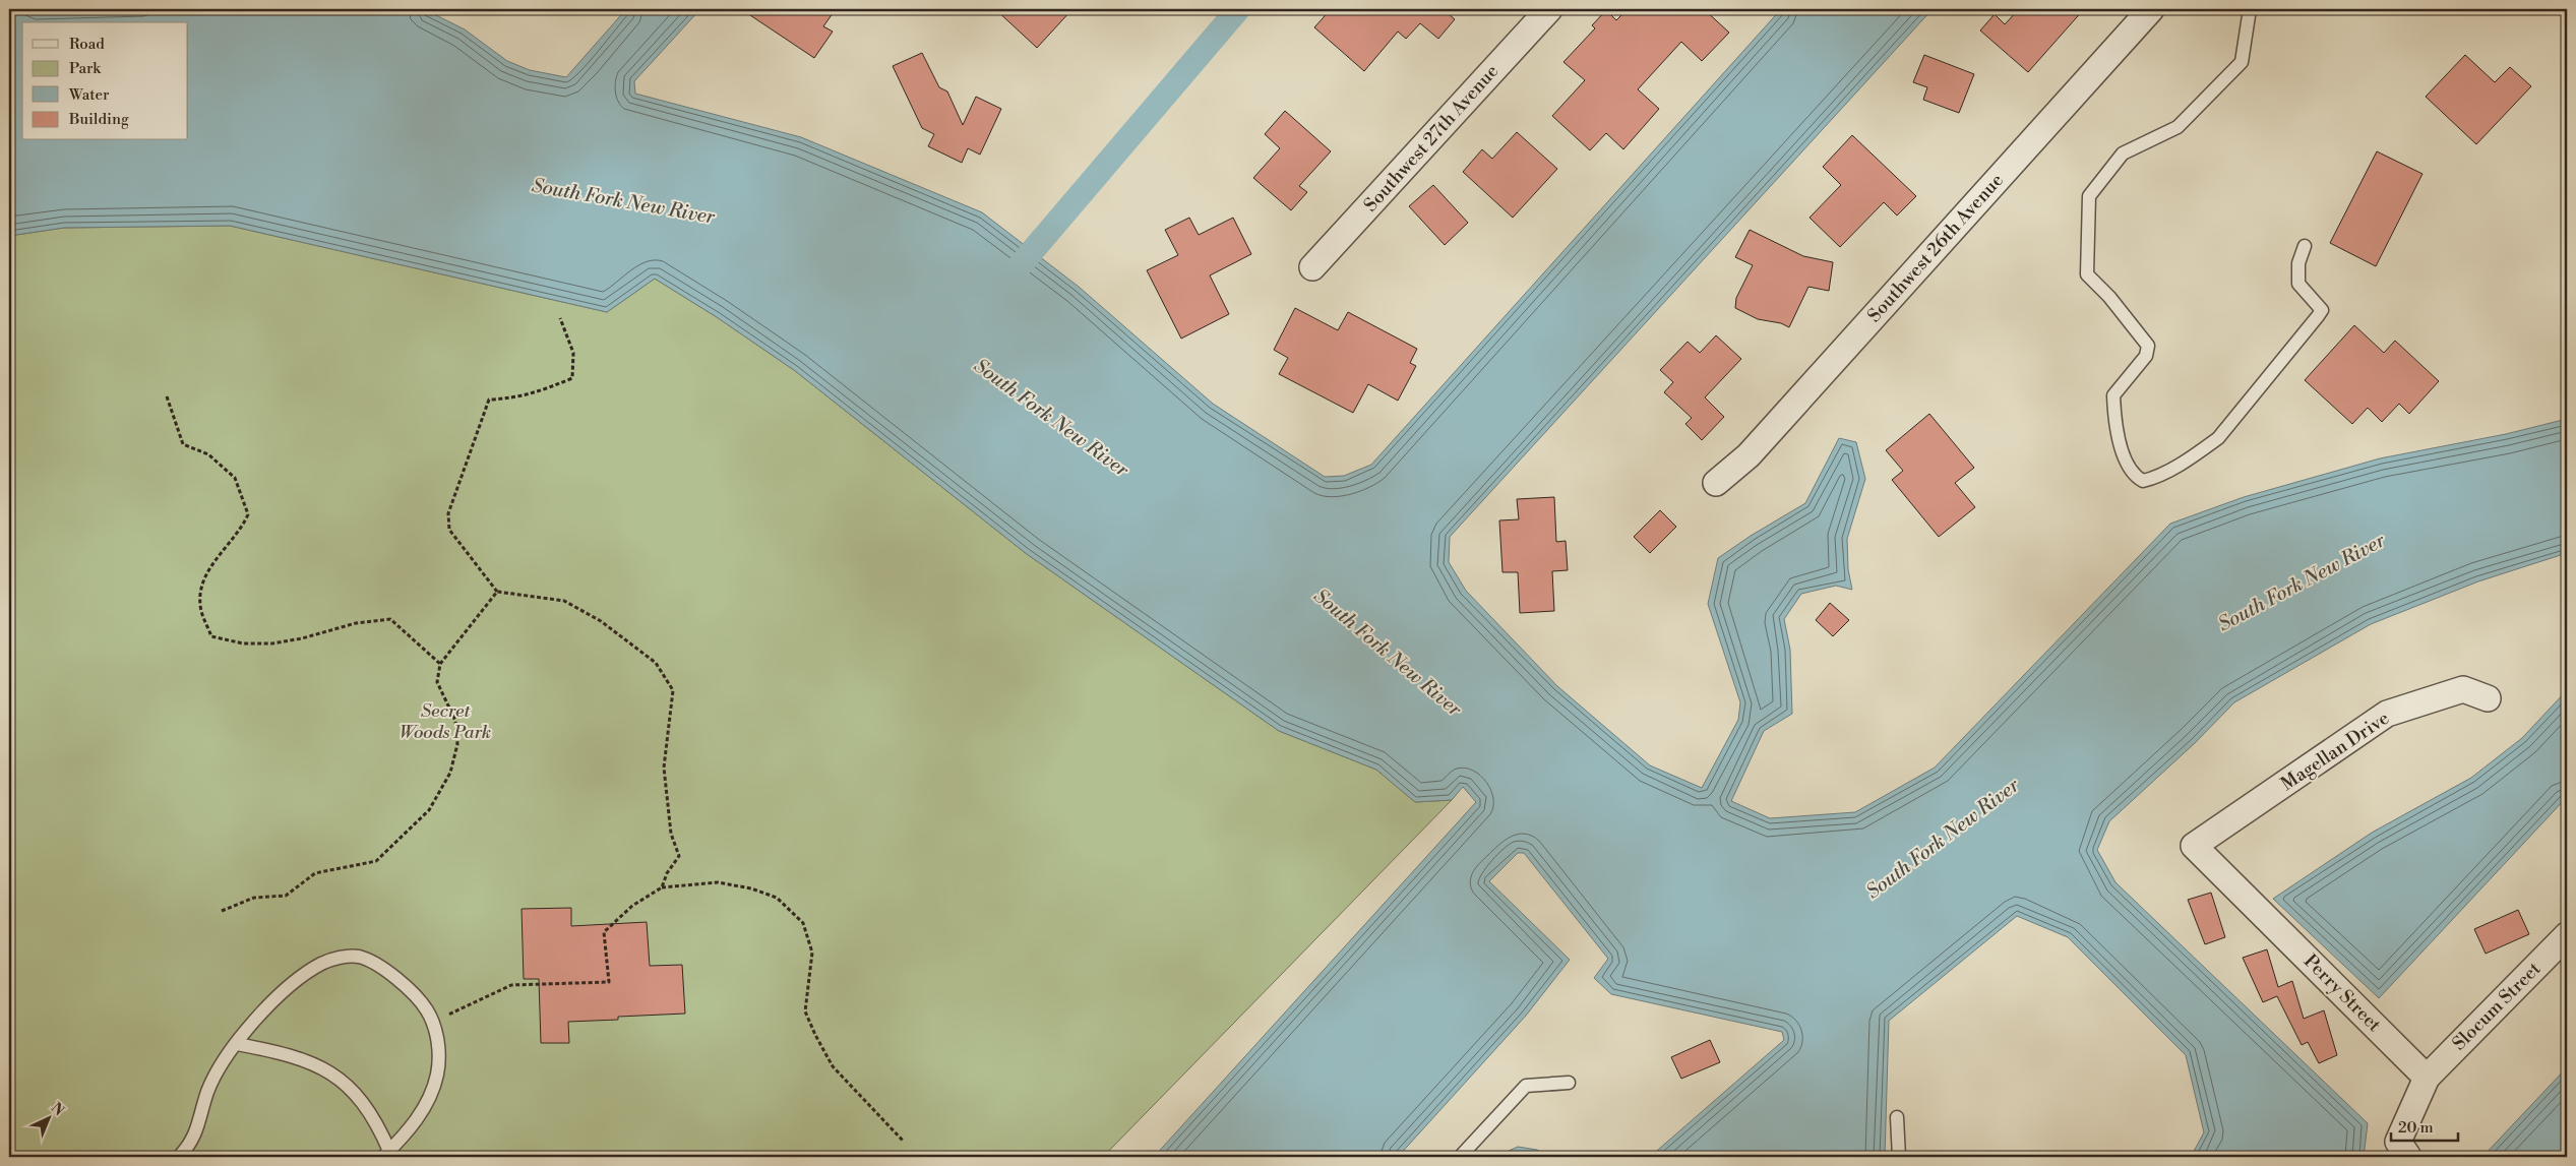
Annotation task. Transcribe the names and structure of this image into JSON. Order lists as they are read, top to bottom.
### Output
{
  "streets": {
    "street": [
      "Southwest 27th Avenue",
      "Southwest 26th Avenue",
      "Magellan Drive",
      "Perry Street",
      "Slocum Street"
    ]
  },
  "crossings": [
    ["Magellan Drive", "Perry Street"],
    ["Perry Street", "Slocum Street"]
  ],
  "water": ["South Fork New River"],
  "parks": ["Secret Woods Park"],
  "legend": [
    "Road",
    "Park",
    "Water",
    "Building"
  ],
  "scale_bar": "20 m",
  "north": "top right"
}
